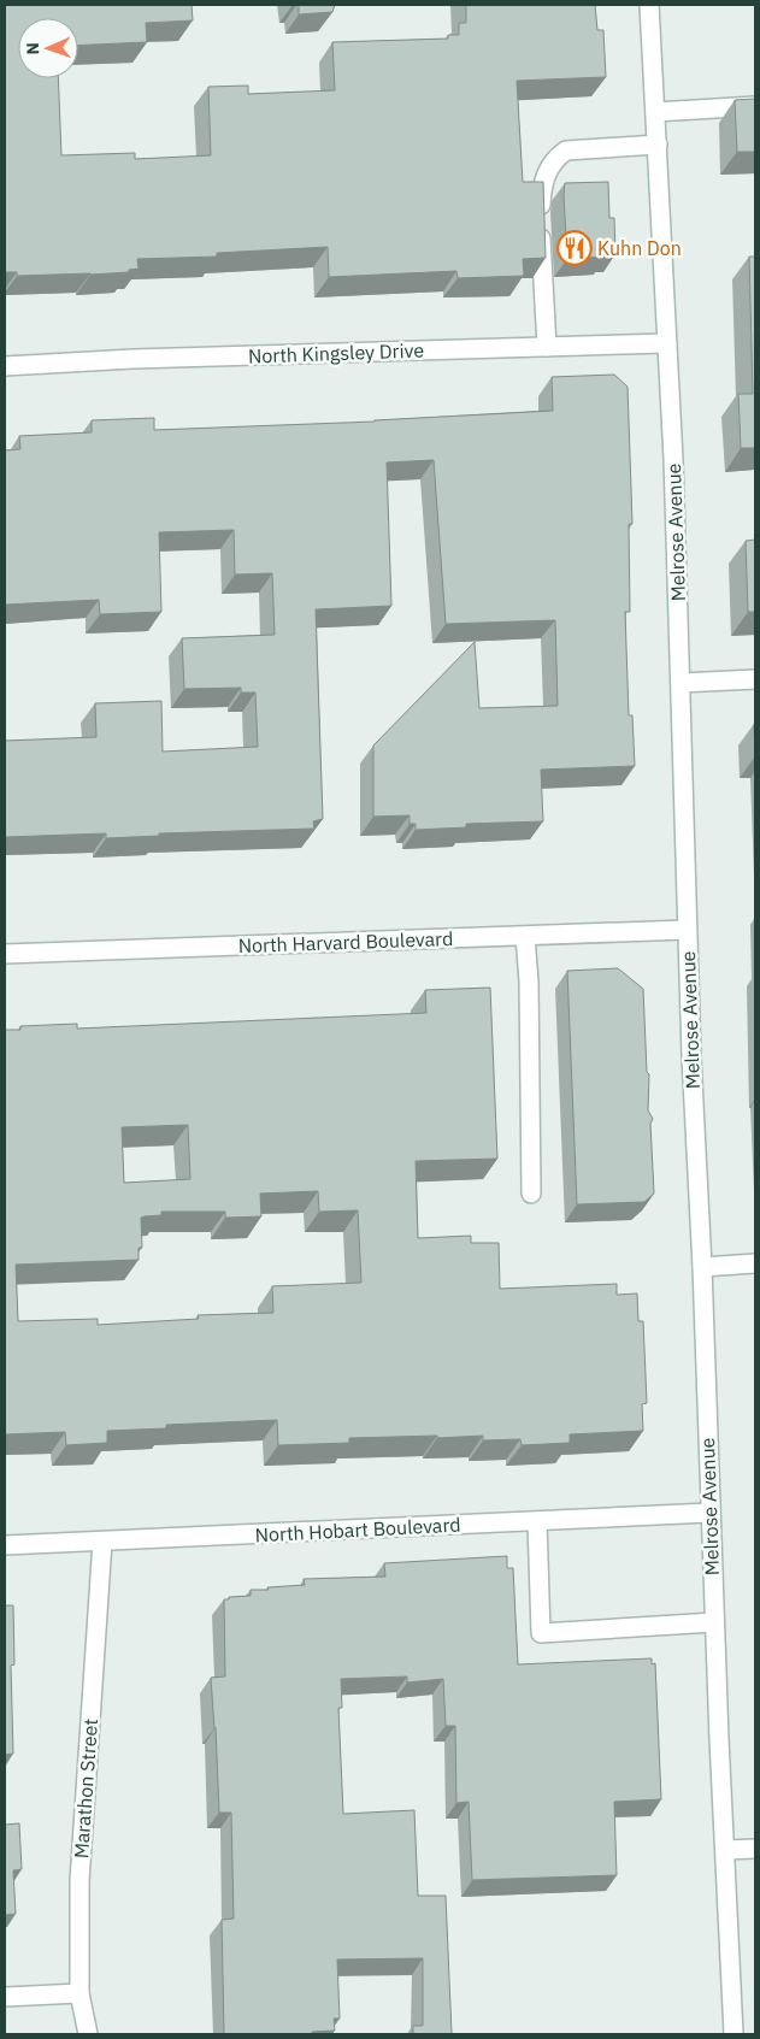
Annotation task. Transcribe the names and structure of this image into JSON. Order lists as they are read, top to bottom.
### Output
{
  "streets": {
    "street": [
      "North Kingsley Drive",
      "Melrose Avenue",
      "North Harvard Boulevard",
      "North Hobart Boulevard",
      "Marathon Street"
    ]
  },
  "crossings": [
    ["North Kingsley Drive", "Melrose Avenue"],
    ["Melrose Avenue", "North Harvard Boulevard"],
    ["Melrose Avenue", "North Hobart Boulevard"],
    ["North Hobart Boulevard", "Marathon Street"]
  ],
  "places": {
    "restaurant": ["Kuhn Don"]
  },
  "north": "left"
}
